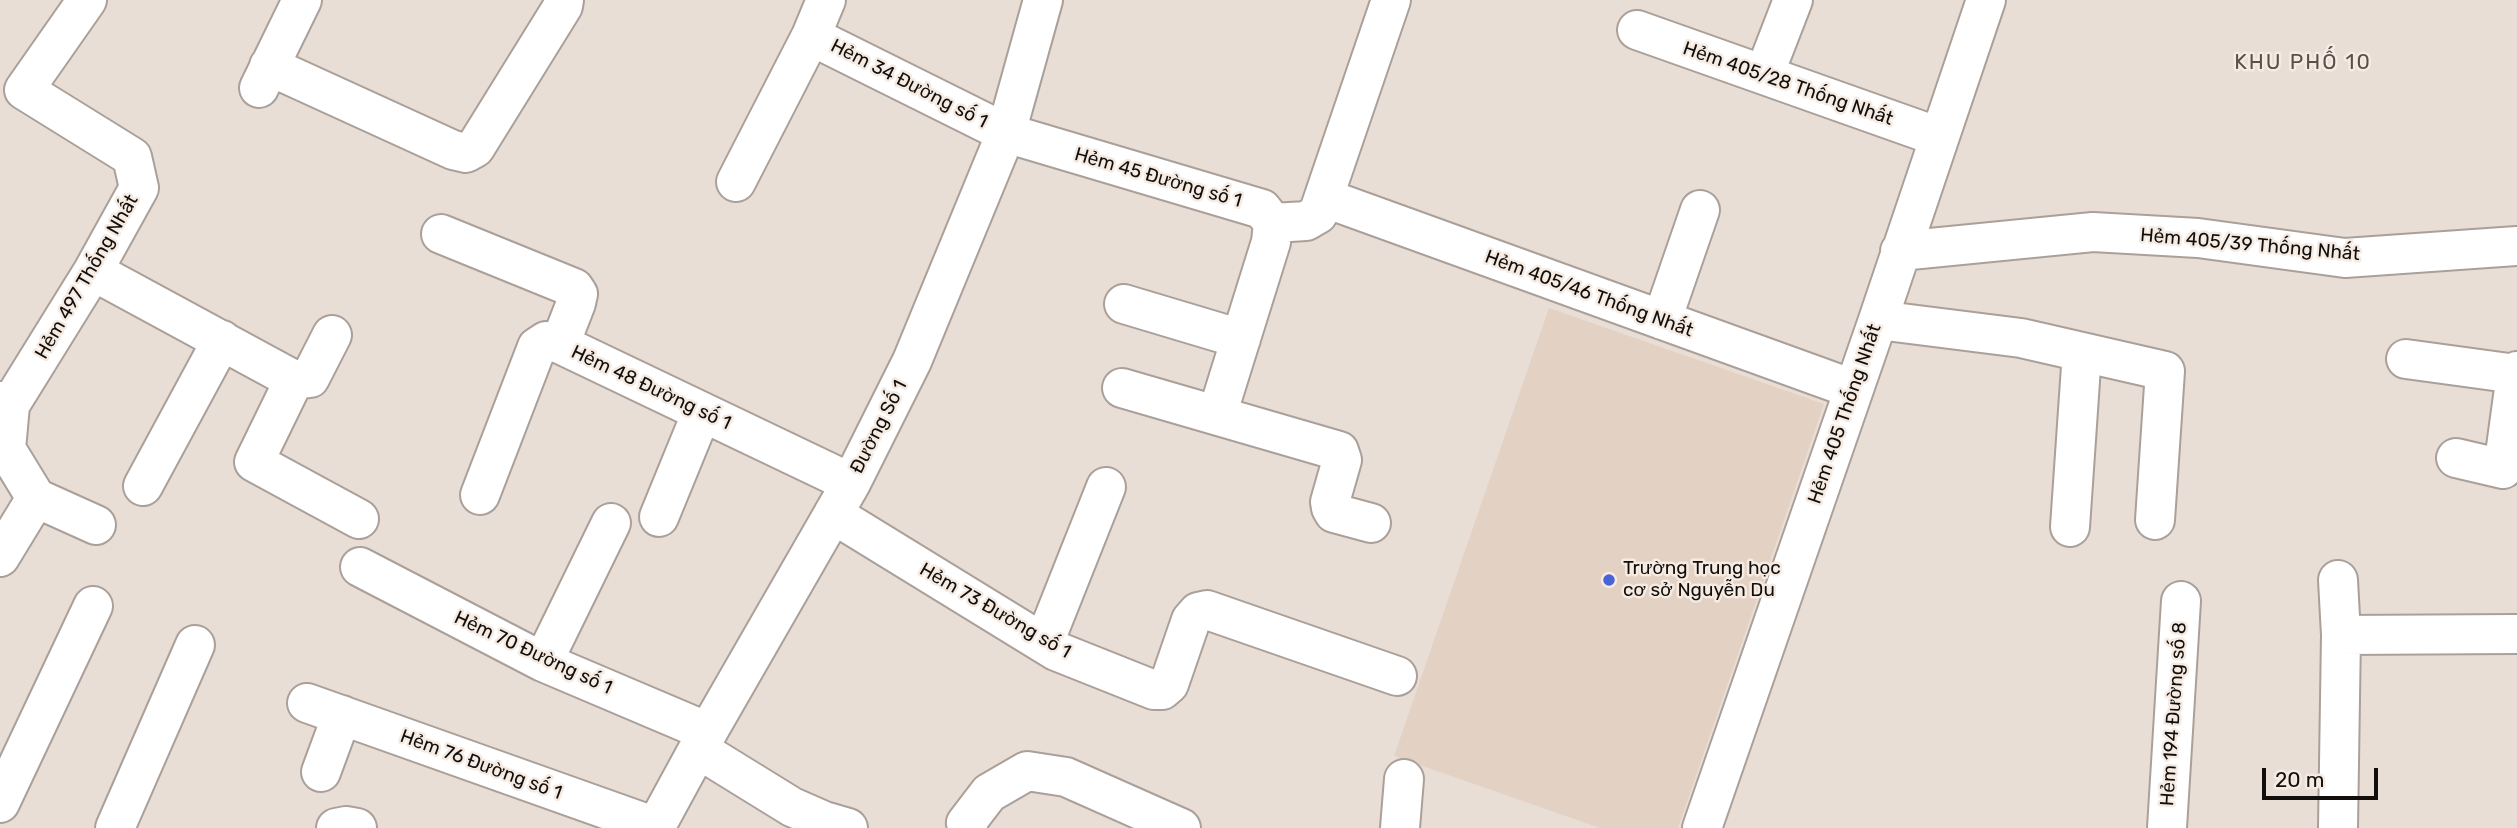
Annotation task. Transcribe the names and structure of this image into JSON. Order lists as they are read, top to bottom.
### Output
{
  "streets": {
    "street": [
      "Hẻm 34 Đường số 1",
      "Hẻm 405/28 Thống Nhất",
      "Hẻm 45 Đường số 1",
      "Hẻm 405/39 Thống Nhất",
      "Hẻm 497 Thống Nhất",
      "Hẻm 405/46 Thống Nhất",
      "Hẻm 48 Đường số 1",
      "Hẻm 405 Thống Nhất",
      "Đường Số 1",
      "Hẻm 73 Đường số 1",
      "Hẻm 70 Đường số 1",
      "Hẻm 194 Đường số 8",
      "Hẻm 76 Đường số 1"
    ]
  },
  "crossings": [
    ["Hẻm 34 Đường số 1", "Hẻm 45 Đường số 1"],
    ["Hẻm 34 Đường số 1", "Đường Số 1"],
    ["Hẻm 405/28 Thống Nhất", "Hẻm 405 Thống Nhất"],
    ["Hẻm 45 Đường số 1", "Đường Số 1"],
    ["Hẻm 405/39 Thống Nhất", "Hẻm 405 Thống Nhất"],
    ["Hẻm 405/46 Thống Nhất", "Hẻm 405 Thống Nhất"],
    ["Hẻm 48 Đường số 1", "Đường Số 1"],
    ["Hẻm 48 Đường số 1", "Hẻm 73 Đường số 1"],
    ["Đường Số 1", "Hẻm 73 Đường số 1"],
    ["Đường Số 1", "Hẻm 70 Đường số 1"],
    ["Đường Số 1", "Hẻm 76 Đường số 1"]
  ],
  "districts": ["KHU PHỐ 10"],
  "places": ["Trường Trung học cơ sở Nguyễn Du"],
  "scale_bar": "20 m"
}
